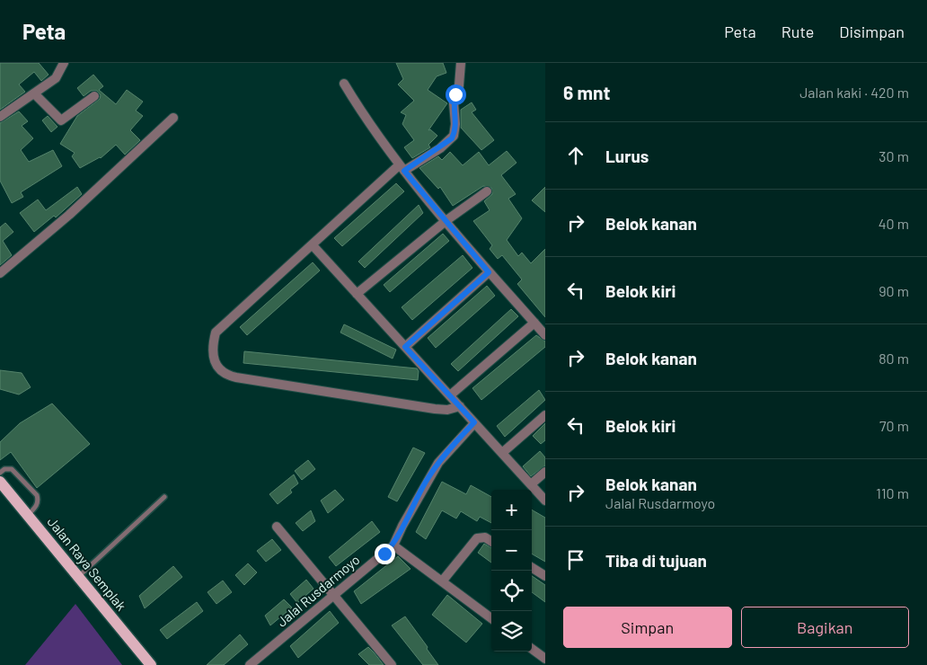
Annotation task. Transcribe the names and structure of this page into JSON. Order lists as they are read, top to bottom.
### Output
{
  "streets": {
    "main road": ["Jalan Raya Semplak"],
    "street": ["Jalal Rusdarmoyo"]
  },
  "page": {
    "header": "Peta",
    "nav": ["Peta", "Rute", "Disimpan"],
    "heading": ["6 mnt", "Jalan kaki · 420 m"],
    "list": [
      ["Lurus", "30 m"],
      ["Belok kanan", "40 m"],
      ["Belok kiri", "90 m"],
      ["Belok kanan", "80 m"],
      ["Belok kiri", "70 m"],
      ["Belok kanan", "Jalal Rusdarmoyo", "110 m"],
      "Tiba di tujuan"
    ],
    "map_buttons": ["+", "−"],
    "buttons": ["Simpan", "Bagikan"]
  }
}
